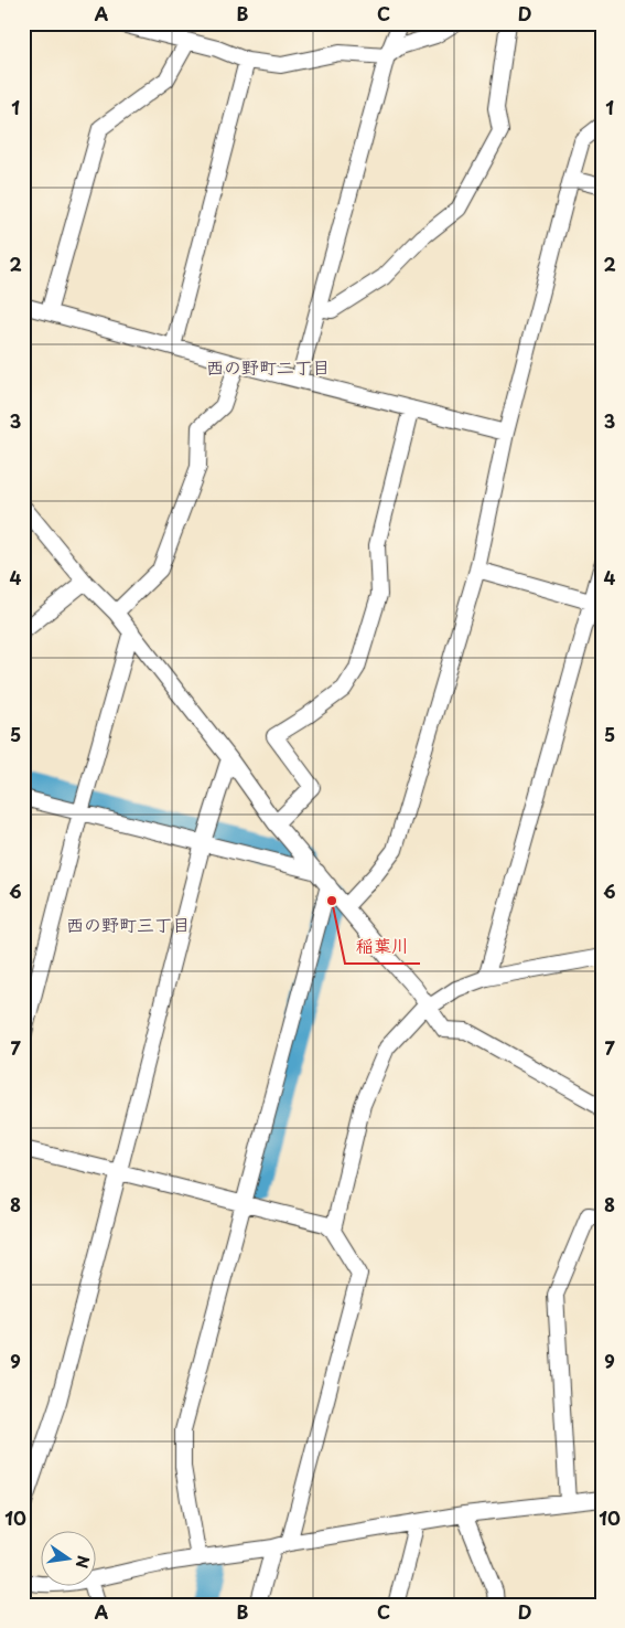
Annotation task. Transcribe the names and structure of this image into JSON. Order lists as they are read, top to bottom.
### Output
{
  "districts": ["西の野町二丁目", "西の野町三丁目"],
  "places": ["稲葉川"],
  "north": "right",
  "grid": {
    "columns": [
      "A",
      "B",
      "C",
      "D"
    ],
    "rows": [
      "1",
      "2",
      "3",
      "4",
      "5",
      "6",
      "7",
      "8",
      "9",
      "10"
    ]
  }
}
